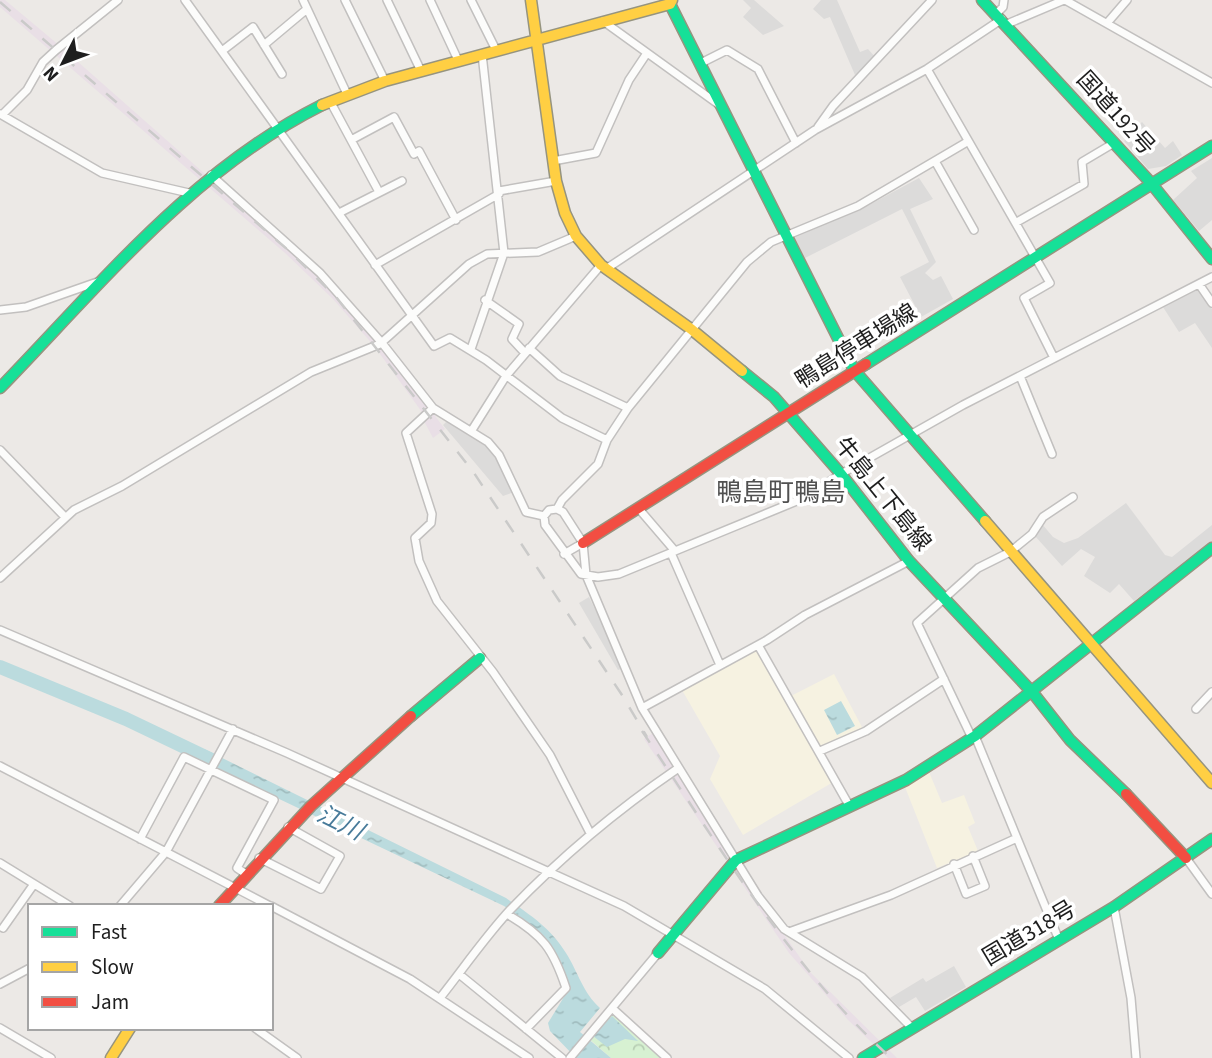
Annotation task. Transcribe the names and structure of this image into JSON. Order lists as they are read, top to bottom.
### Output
{
  "streets": {
    "main road": [
      "国道192号",
      "鴨島停車場線",
      "牛島上下島線",
      "国道318号"
    ]
  },
  "crossings": [
    ["国道192号", "鴨島停車場線"],
    ["鴨島停車場線", "牛島上下島線"],
    ["牛島上下島線", "国道318号"]
  ],
  "districts": ["鴨島町鴨島"],
  "water": ["江川"],
  "legend": ["Fast", "Slow", "Jam"],
  "north": "bottom left"
}
